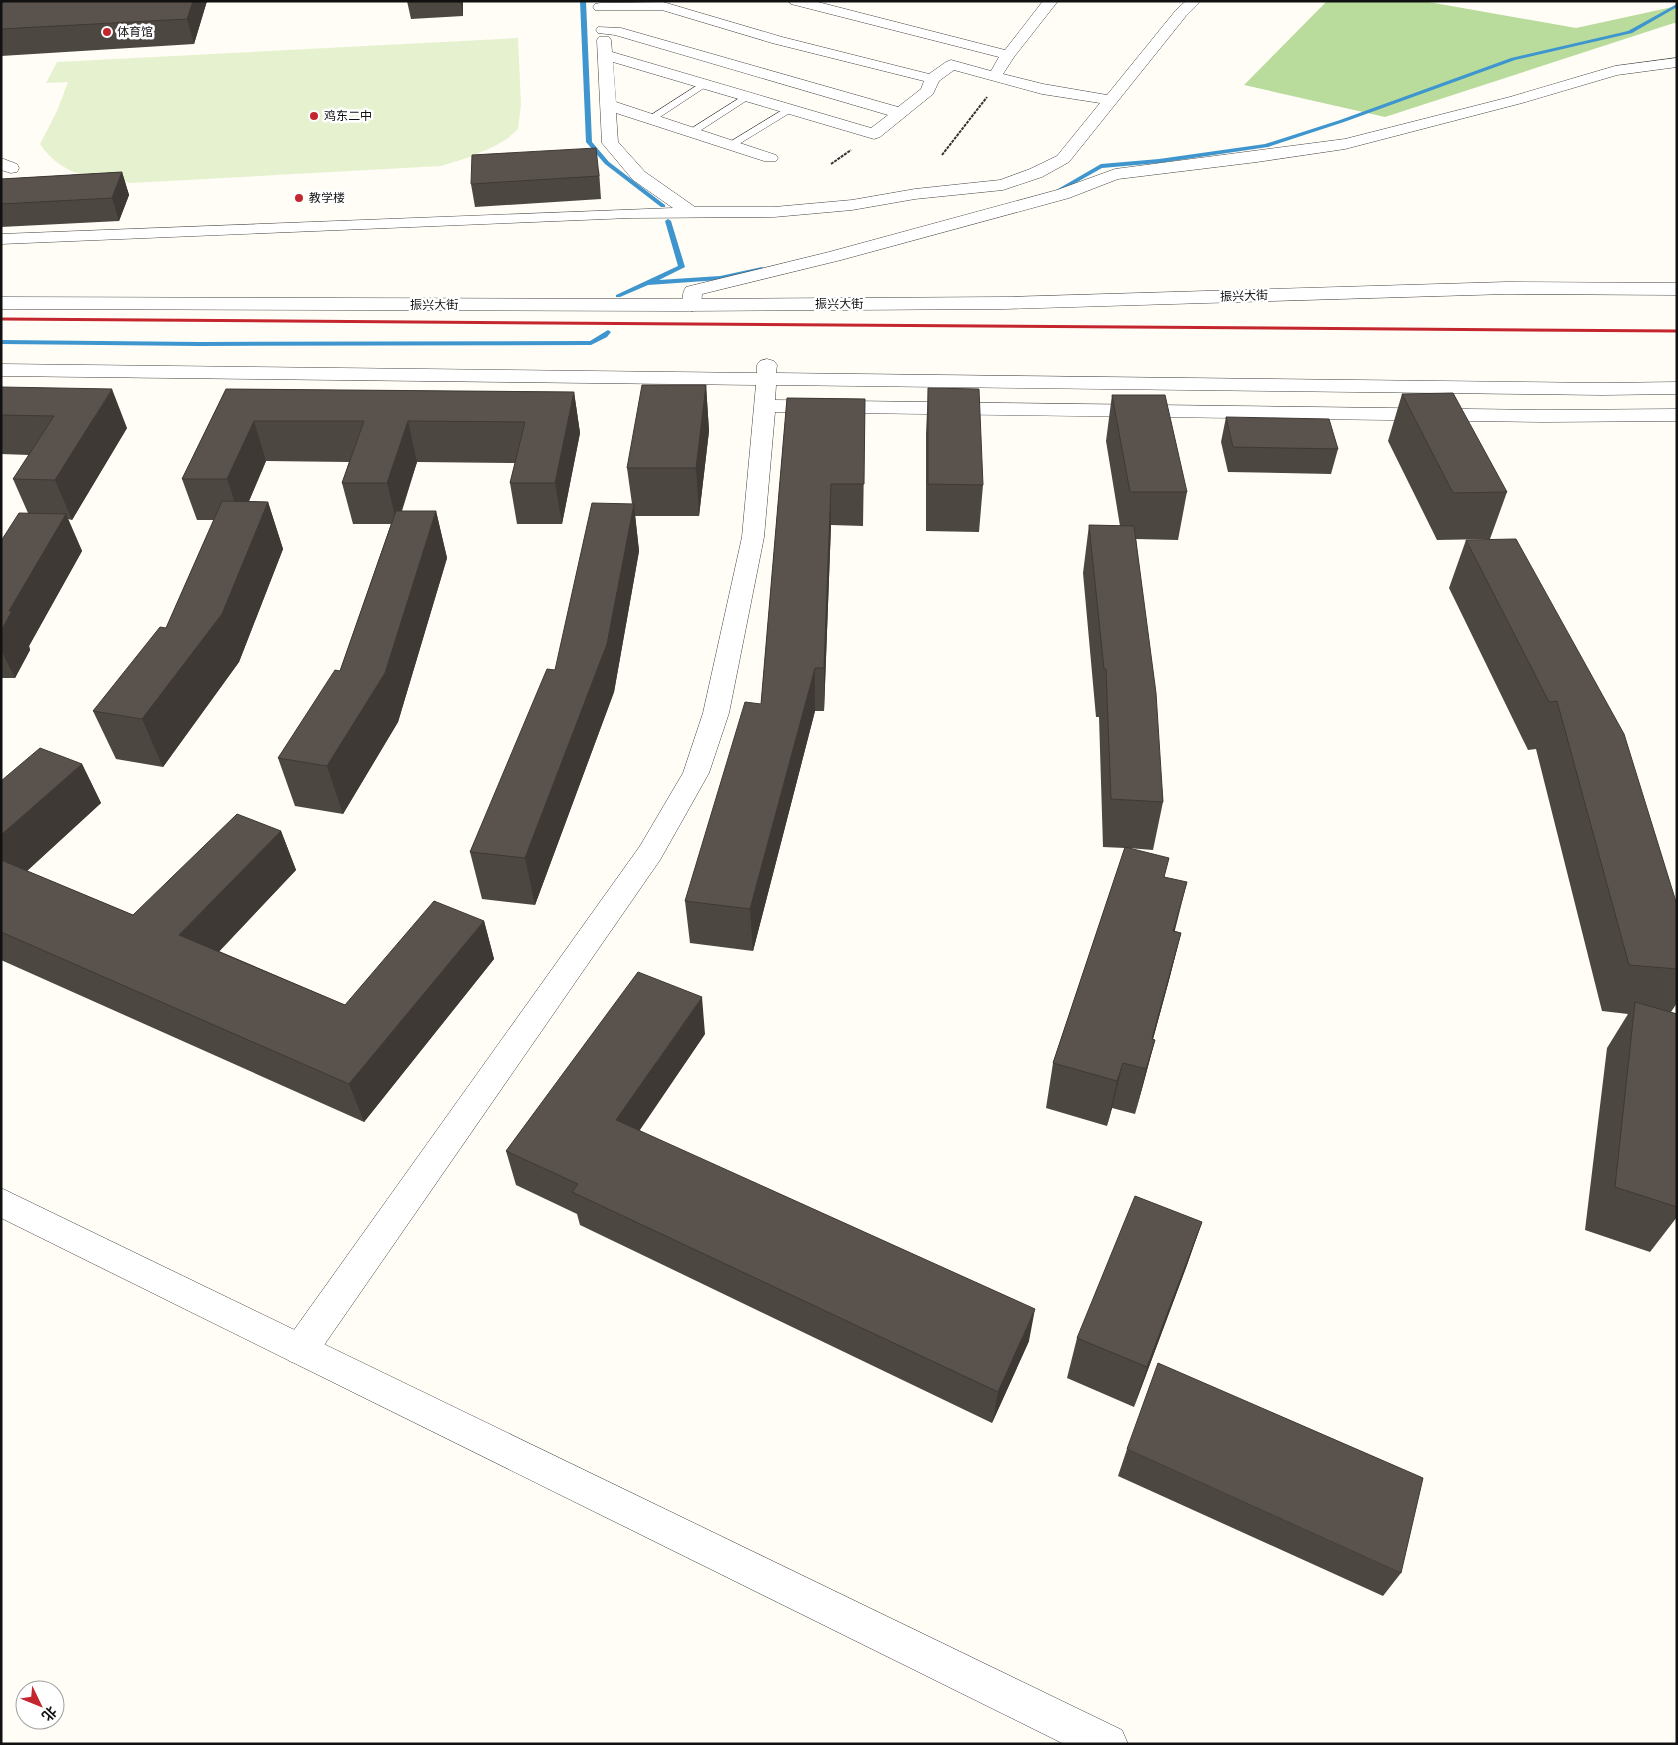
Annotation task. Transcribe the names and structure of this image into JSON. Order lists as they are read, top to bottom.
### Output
{
  "streets": {
    "street": ["振兴大街"]
  },
  "places": ["体育馆", "鸡东二中", "教学楼"],
  "north": "bottom right"
}
